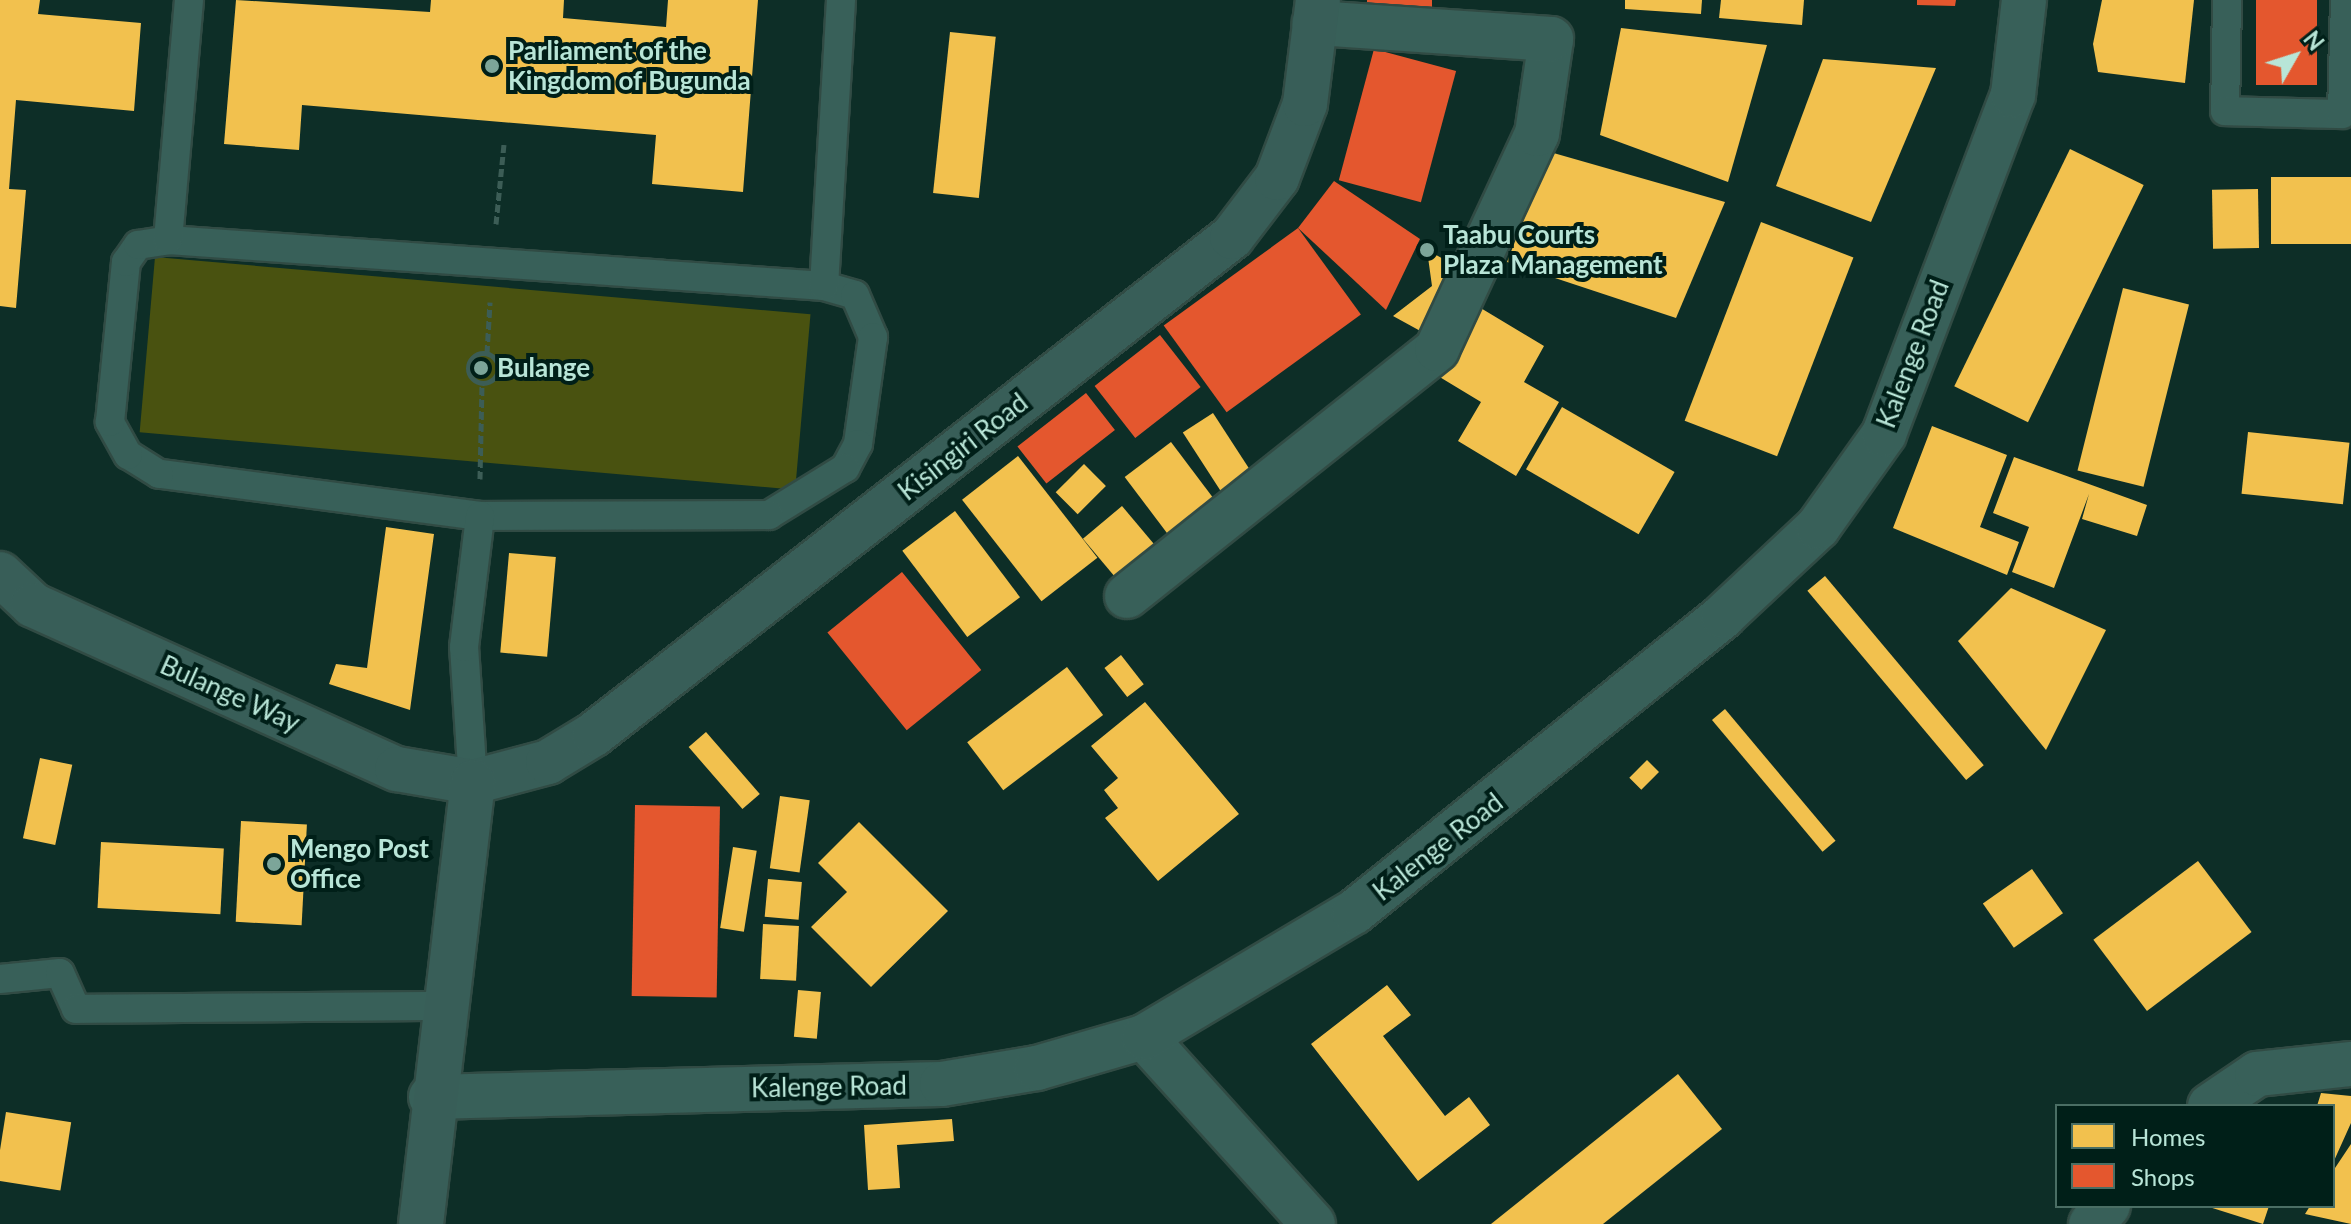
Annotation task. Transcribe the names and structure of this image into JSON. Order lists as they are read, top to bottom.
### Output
{
  "streets": {
    "main road": ["Kisingiri Road", "Bulange Way"],
    "street": ["Kalenge Road"]
  },
  "crossings": [
    ["Kisingiri Road", "Bulange Way"]
  ],
  "places": [
    "Parliament of the Kingdom of Bugunda",
    "Taabu Courts Plaza Management",
    "Bulange",
    "Mengo Post Office"
  ],
  "legend": ["Homes", "Shops"],
  "north": "top right"
}
